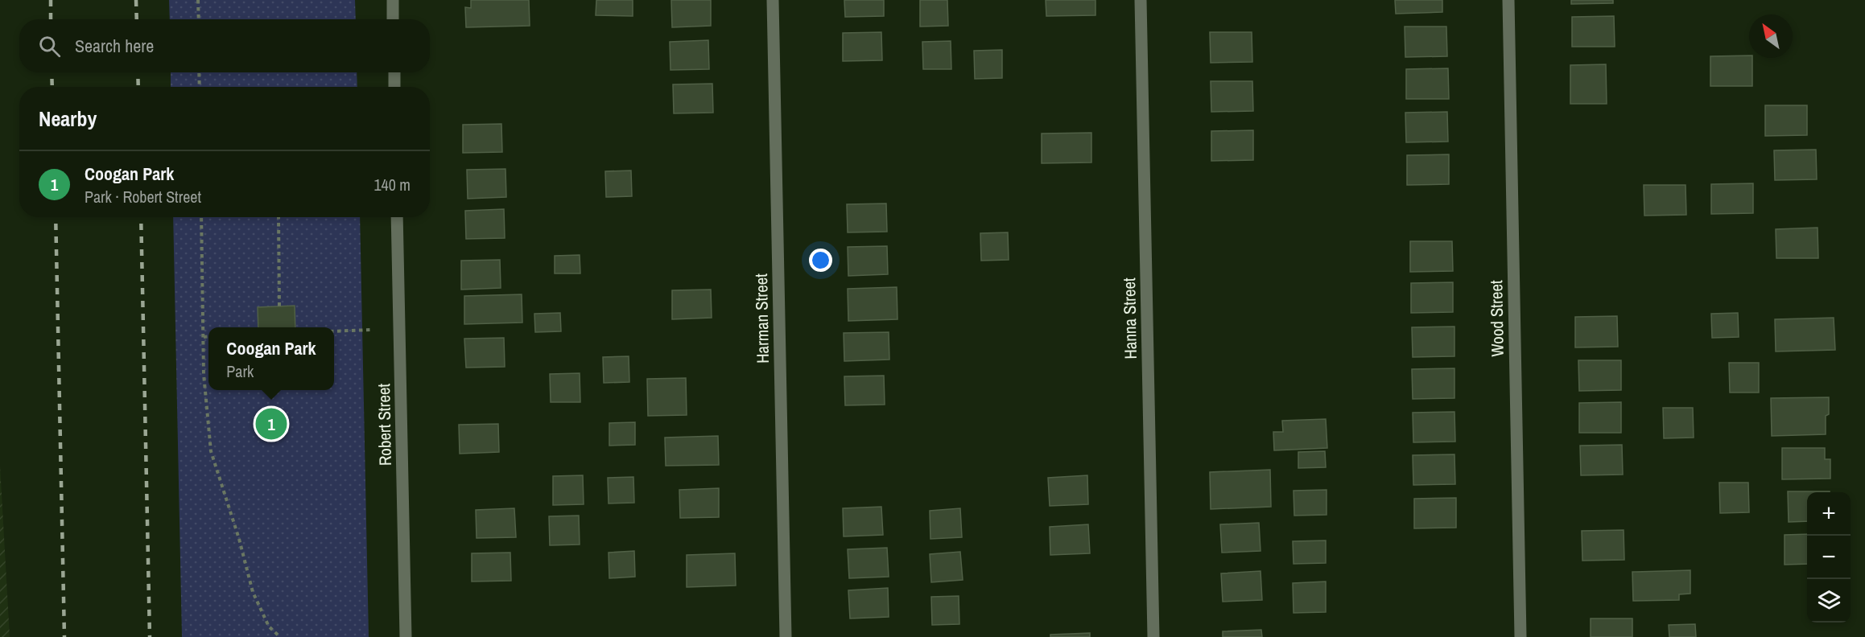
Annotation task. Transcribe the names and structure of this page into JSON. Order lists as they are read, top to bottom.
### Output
{
  "streets": {
    "street": [
      "Harman Street",
      "Hanna Street",
      "Wood Street",
      "Robert Street"
    ]
  },
  "north": "top left",
  "page": {
    "search": "Search here",
    "heading": "Nearby",
    "list": [
      {
        "mark": "1",
        "name": "Coogan Park",
        "note": "Park · Robert Street",
        "value": "140 m"
      }
    ],
    "popup": ["Coogan Park", "Park"],
    "pins": "1",
    "map_buttons": ["+", "−"]
  }
}
